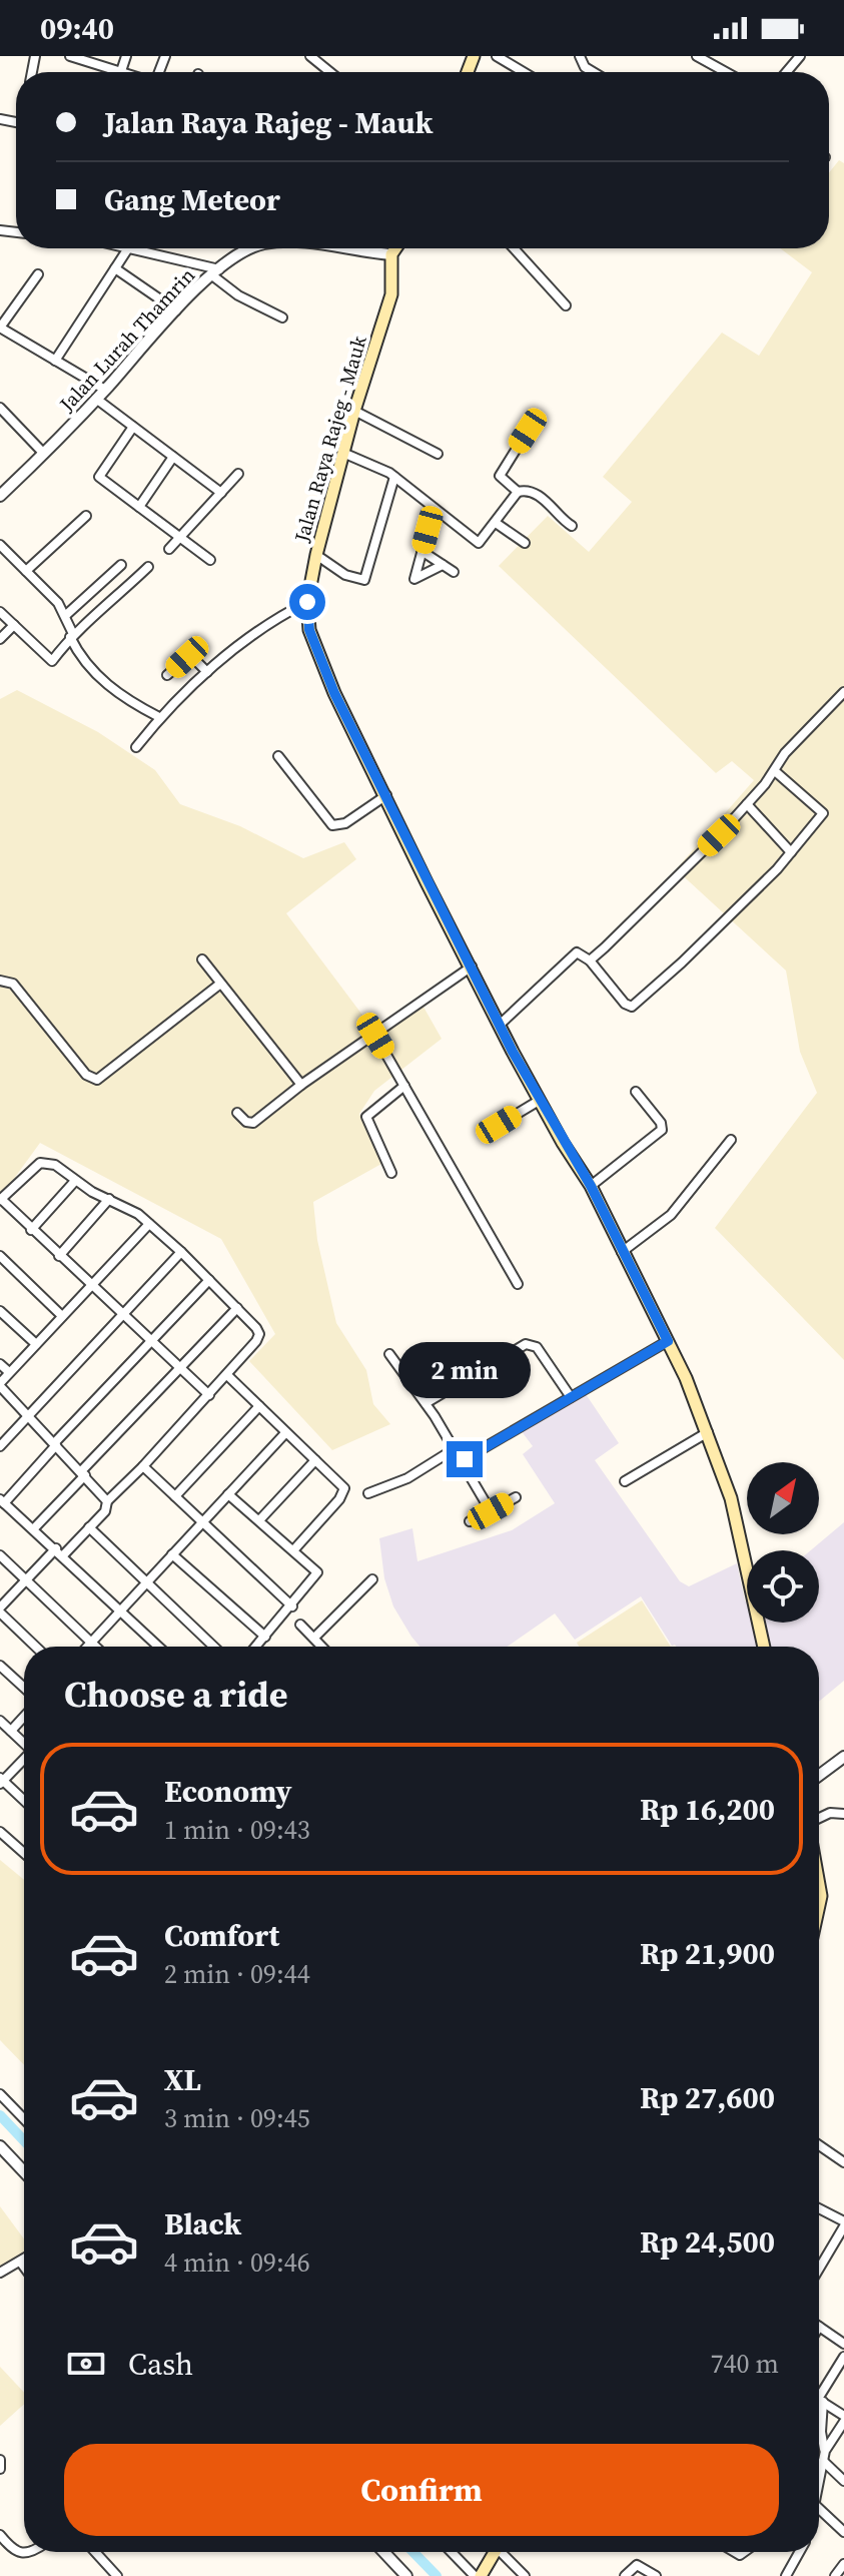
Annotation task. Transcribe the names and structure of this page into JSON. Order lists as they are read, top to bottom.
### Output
{
  "streets": {
    "main road": ["Jalan Raya Rajeg - Mauk"],
    "street": ["Jalan Lurah Thamrin"]
  },
  "crossings": [
    ["Jalan Lurah Thamrin", "Jalan Raya Rajeg - Mauk"]
  ],
  "north": "top right",
  "page": {
    "status": "09:40",
    "banner": ["Jalan Raya Rajeg - Mauk", "Gang Meteor"],
    "bubble": "2 min",
    "heading": "Choose a ride",
    "list": [
      {
        "name": "Economy",
        "note": "1 min · 09:43",
        "value": "Rp 16,200"
      },
      {
        "name": "Comfort",
        "note": "2 min · 09:44",
        "value": "Rp 21,900"
      },
      {
        "name": "XL",
        "note": "3 min · 09:45",
        "value": "Rp 27,600"
      },
      {
        "name": "Black",
        "note": "4 min · 09:46",
        "value": "Rp 24,500"
      }
    ],
    "pay": ["Cash", "740 m"],
    "buttons": "Confirm"
  }
}
